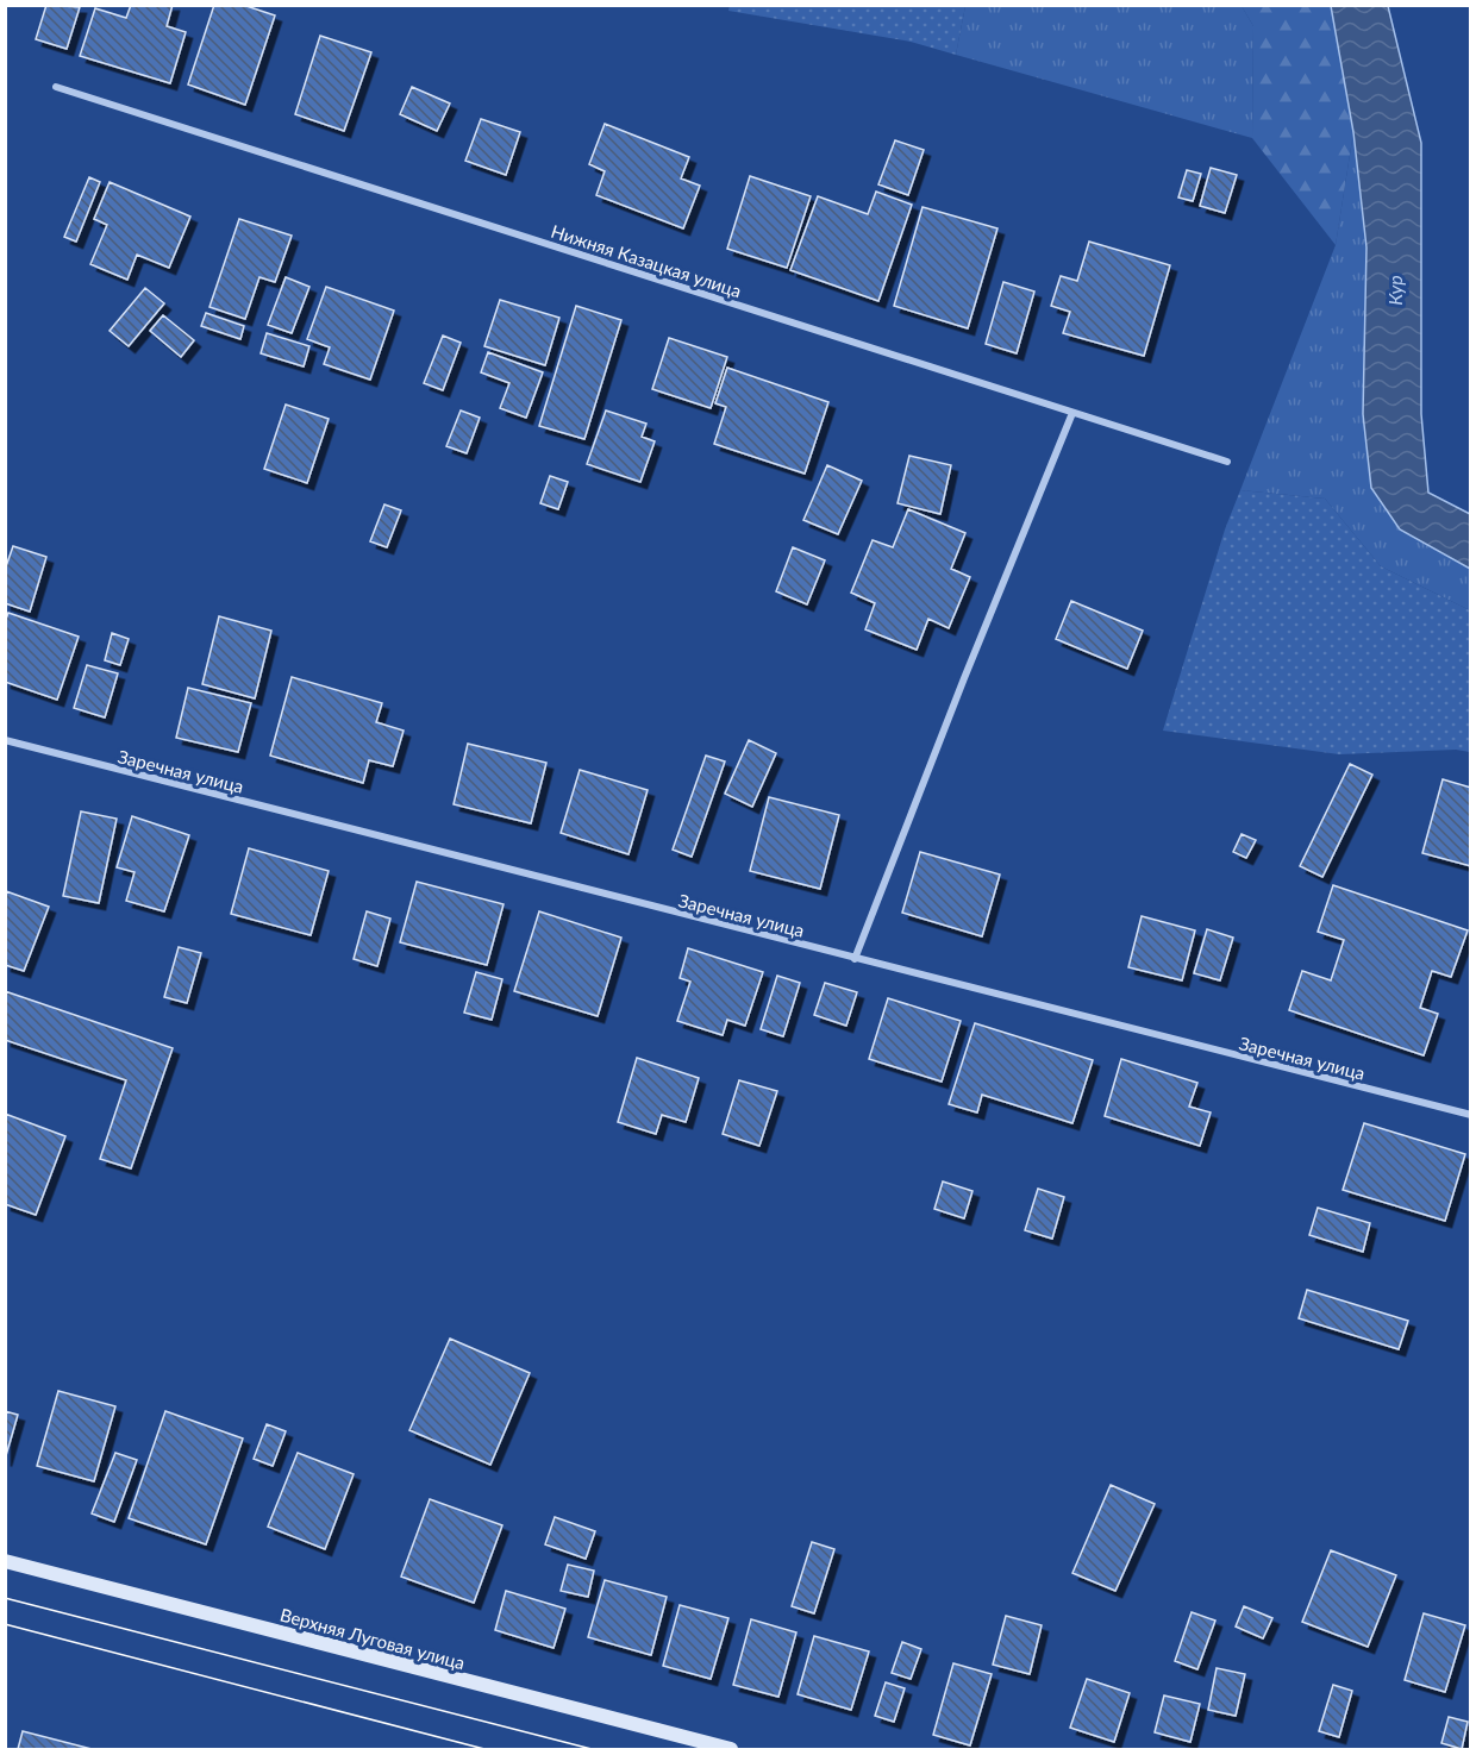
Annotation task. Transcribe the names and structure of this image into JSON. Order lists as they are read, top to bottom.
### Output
{
  "streets": {
    "main road": ["Верхняя Луговая улица"],
    "street": ["Нижняя Казацкая улица", "Заречная улица"]
  },
  "water": ["Кур"]
}
